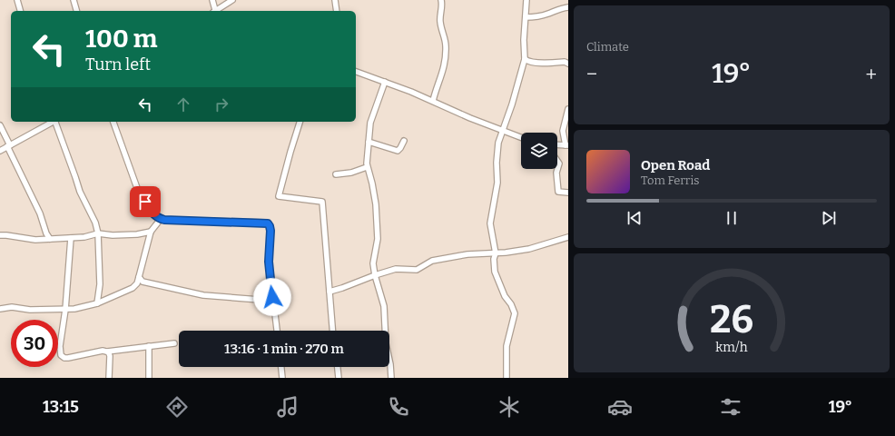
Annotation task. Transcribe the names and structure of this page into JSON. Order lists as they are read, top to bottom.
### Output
{
  "page": {
    "tile": "Climate",
    "turn": ["100 m", "Turn left"],
    "heat": ["−", "19°", "+"],
    "song": ["Open Road", "Tom Ferris"],
    "limit": "30",
    "trip": "13:16 · 1 min · 270 m",
    "tabs": ["13:15", "19°"],
    "gauge": ["26", "km/h"]
  }
}
